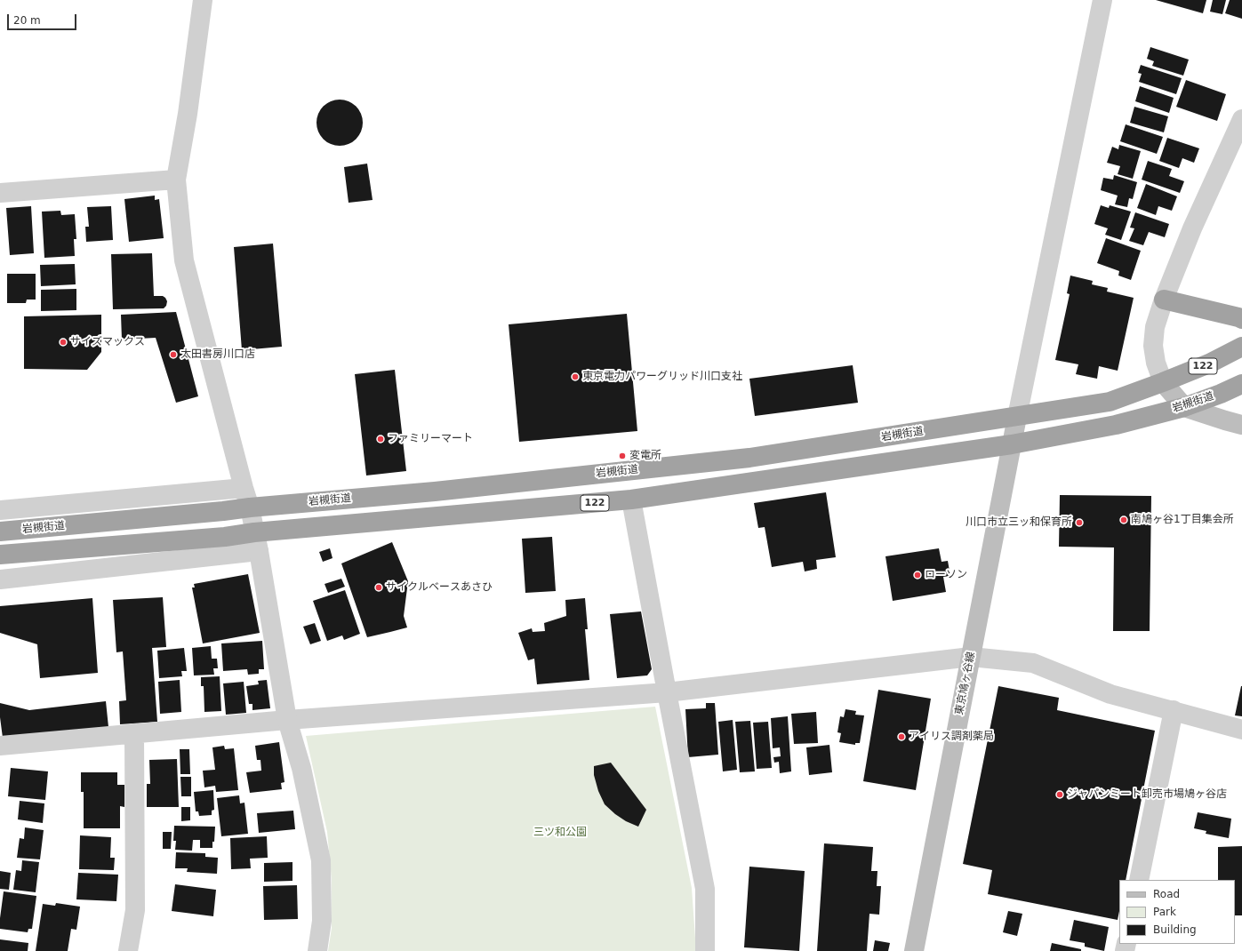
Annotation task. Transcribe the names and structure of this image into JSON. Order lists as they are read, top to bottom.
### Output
{
  "streets": {
    "highway": ["122", "岩槻街道"],
    "main road": ["東京鳩ヶ谷線"]
  },
  "crossings": [
    ["岩槻街道", "東京鳩ヶ谷線"]
  ],
  "parks": ["三ツ和公園"],
  "places": [
    "サイズマックス",
    "太田書房川口店",
    "東京電力パワーグリッド川口支社",
    "ファミリーマート",
    "変電所",
    "南鳩ヶ谷1丁目集会所",
    "川口市立三ッ和保育所",
    "ローソン",
    "サイクルベースあさひ",
    "アイリス調剤薬局",
    "ジャパンミート卸売市場鳩ヶ谷店"
  ],
  "legend": ["Road", "Park", "Building"],
  "scale_bar": "20 m"
}
